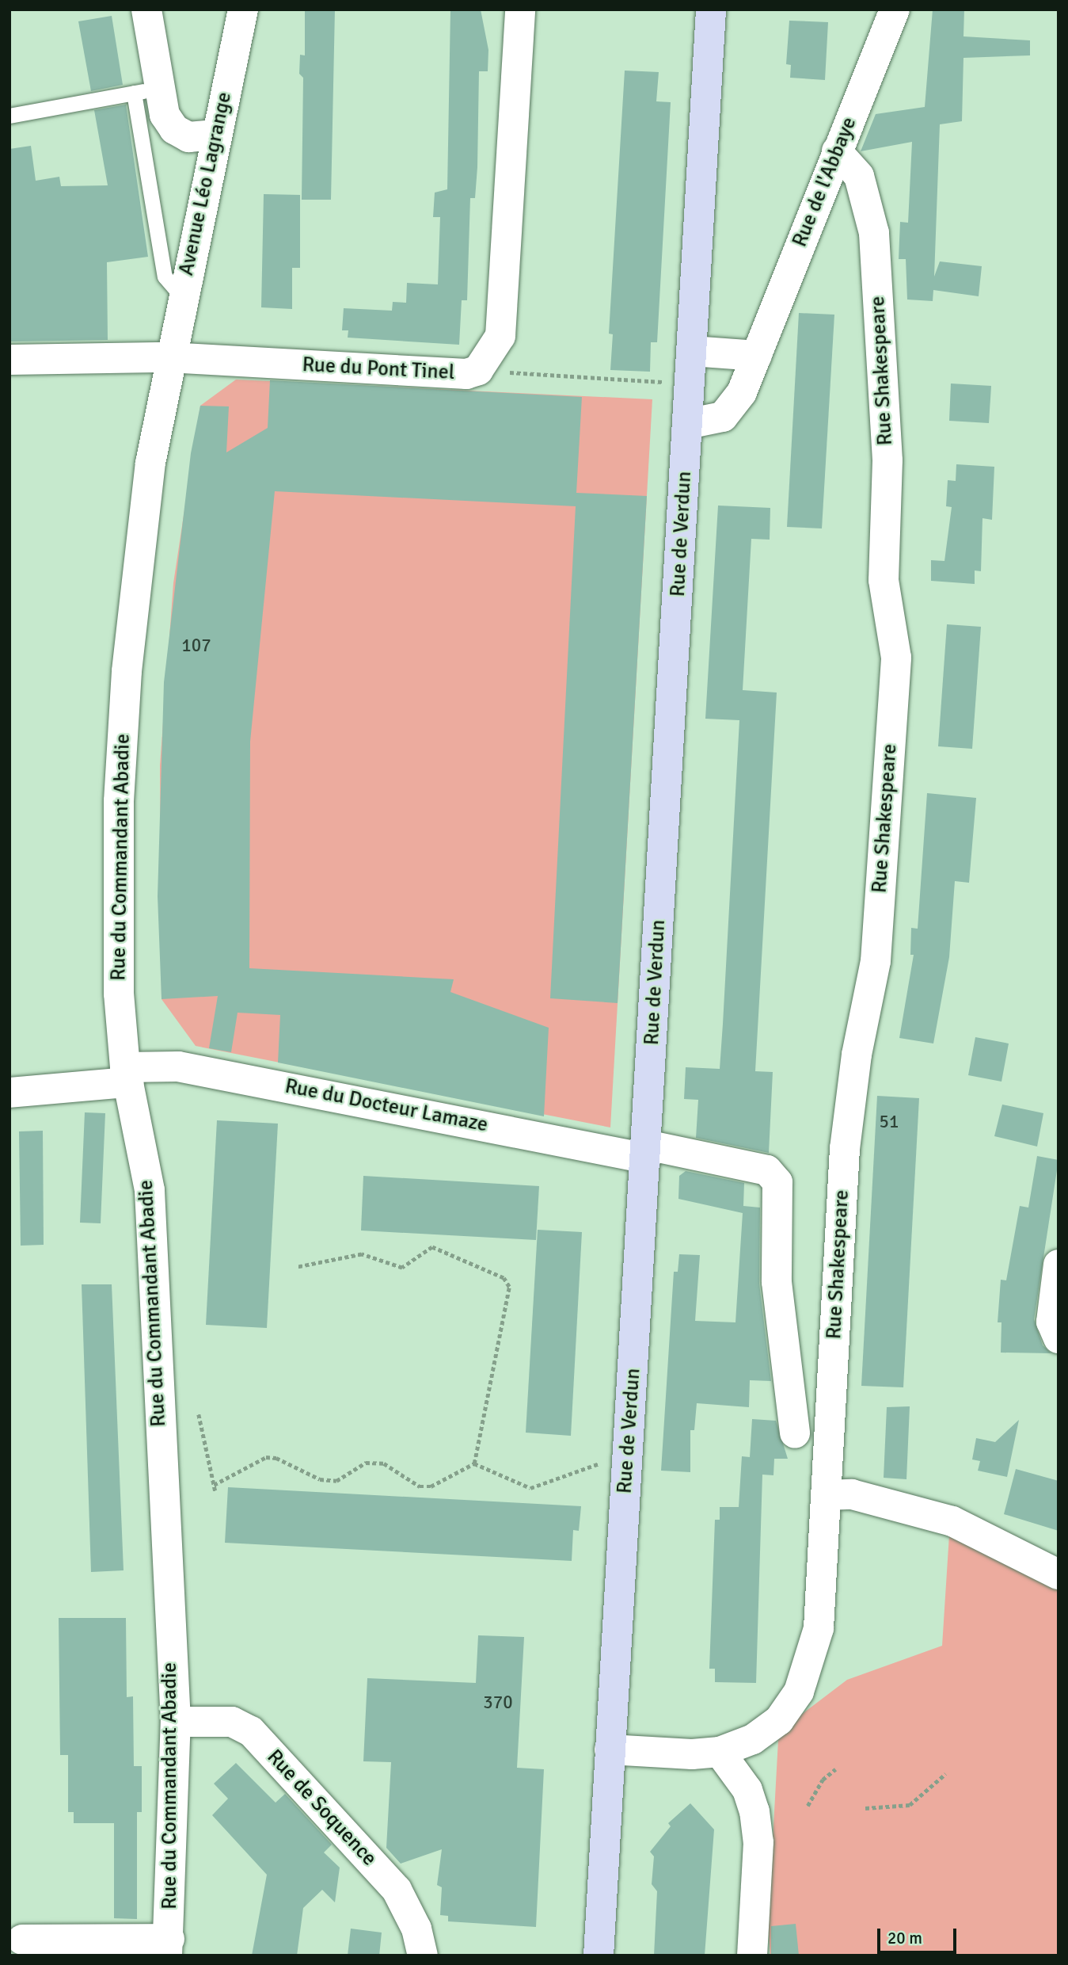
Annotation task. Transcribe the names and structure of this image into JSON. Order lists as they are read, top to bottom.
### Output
{
  "streets": {
    "main road": ["Rue de Verdun"],
    "street": [
      "Rue de l'Abbaye",
      "Avenue Léo Lagrange",
      "Rue du Pont Tinel",
      "Rue Shakespeare",
      "Rue du Commandant Abadie",
      "Rue du Docteur Lamaze",
      "Rue de Soquence"
    ]
  },
  "crossings": [
    ["Rue de l'Abbaye", "Rue Shakespeare"],
    ["Rue de l'Abbaye", "Rue de Verdun"],
    ["Avenue Léo Lagrange", "Rue du Pont Tinel"],
    ["Avenue Léo Lagrange", "Rue du Commandant Abadie"],
    ["Rue du Pont Tinel", "Rue du Commandant Abadie"],
    ["Rue de Verdun", "Rue du Docteur Lamaze"],
    ["Rue du Commandant Abadie", "Rue du Docteur Lamaze"],
    ["Rue du Commandant Abadie", "Rue de Soquence"]
  ],
  "house_numbers": ["107", "51", "370"],
  "scale_bar": "20 m"
}
